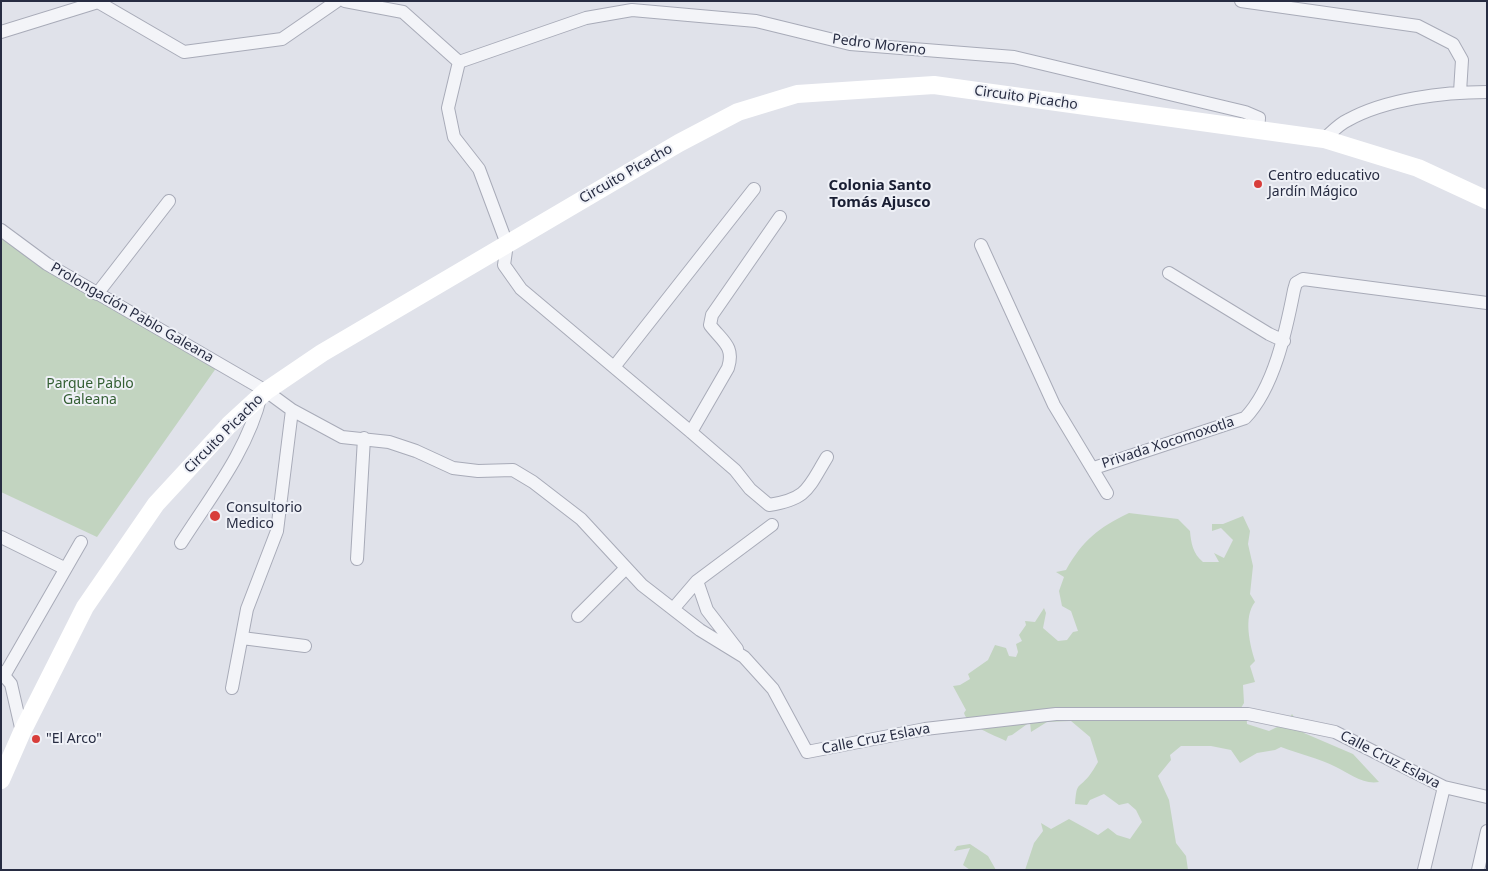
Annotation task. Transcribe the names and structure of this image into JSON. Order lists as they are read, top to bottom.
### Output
{
  "streets": {
    "main road": ["Circuito Picacho"],
    "street": [
      "Pedro Moreno",
      "Prolongación Pablo Galeana",
      "Privada Xocomoxotla",
      "Calle Cruz Eslava"
    ]
  },
  "crossings": [
    ["Pedro Moreno", "Circuito Picacho"],
    ["Circuito Picacho", "Prolongación Pablo Galeana"],
    ["Circuito Picacho", "Calle Cruz Eslava"],
    ["Prolongación Pablo Galeana", "Calle Cruz Eslava"]
  ],
  "districts": ["Colonia Santo Tomás Ajusco"],
  "parks": ["Parque Pablo Galeana"],
  "places": ["Centro educativo Jardín Mágico", "Consultorio Medico", "\"El Arco\""]
}
